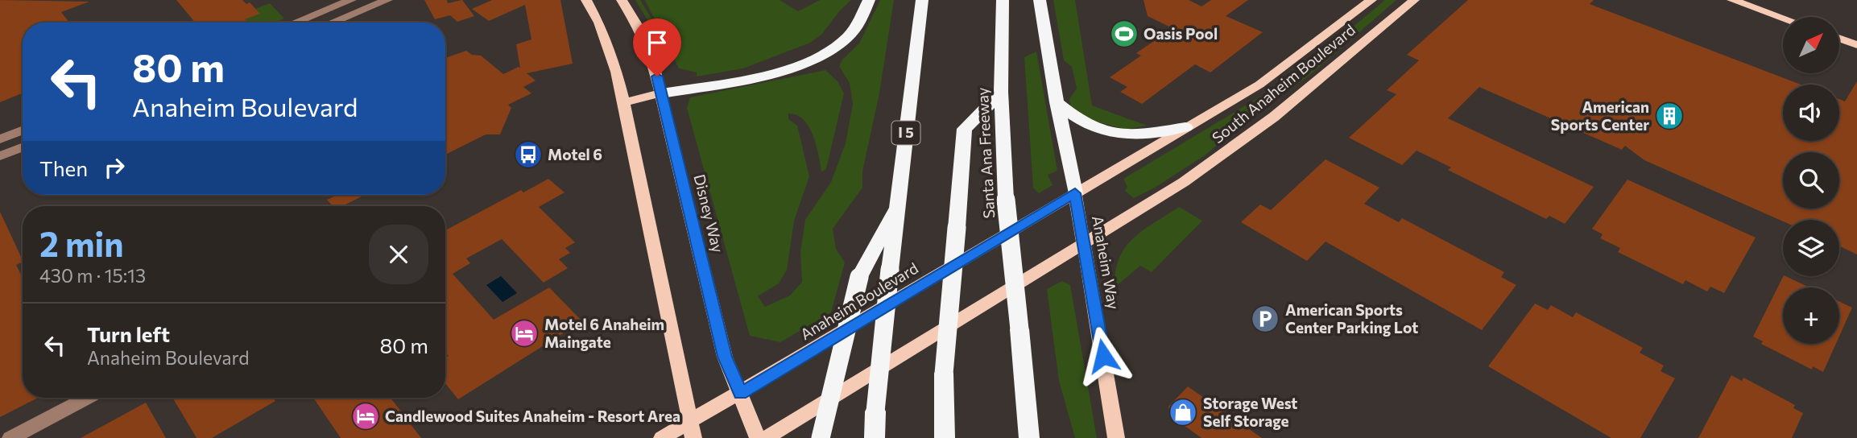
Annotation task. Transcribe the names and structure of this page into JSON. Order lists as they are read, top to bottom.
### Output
{
  "streets": {
    "highway": ["I 5", "Santa Ana Freeway"],
    "main road": [
      "South Anaheim Boulevard",
      "Disney Way",
      "Anaheim Way",
      "Anaheim Boulevard"
    ]
  },
  "crossings": [
    ["South Anaheim Boulevard", "Anaheim Way"],
    ["South Anaheim Boulevard", "Anaheim Boulevard"],
    ["Disney Way", "Anaheim Boulevard"],
    ["Anaheim Way", "Anaheim Boulevard"]
  ],
  "places": {
    "sports": ["Oasis Pool"],
    "building": ["American Sports Center"],
    "bus stop": ["Motel 6"],
    "parking": ["American Sports Center Parking Lot"],
    "hotel": ["Motel 6 Anaheim Maingate", "Candlewood Suites Anaheim - Resort Area"],
    "shop": ["Storage West Self Storage"]
  },
  "north": "top right",
  "page": {
    "map_buttons": "+",
    "turn": ["80 m", "Anaheim Boulevard"],
    "then": "Then",
    "heading": ["2 min", "430 m · 15:13"],
    "list": [
      {
        "name": "Turn left",
        "note": "Anaheim Boulevard",
        "value": "80 m"
      }
    ]
  }
}
